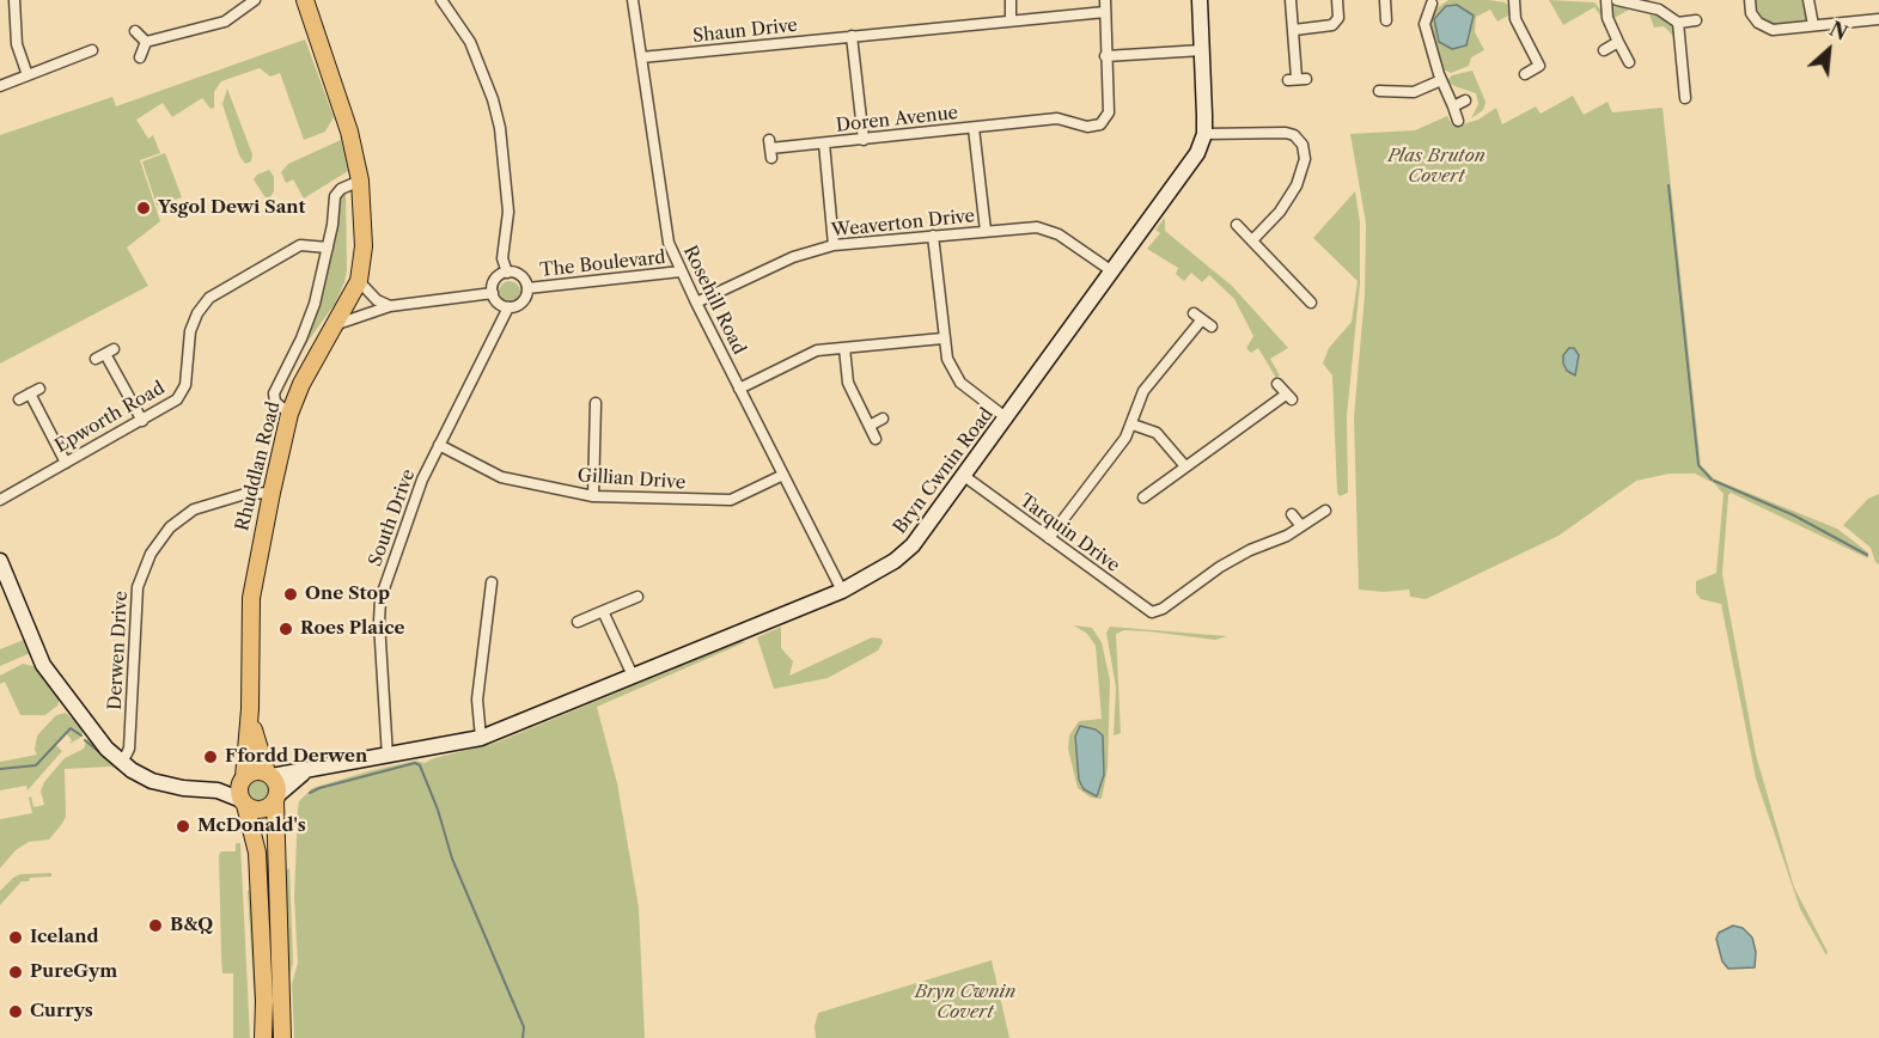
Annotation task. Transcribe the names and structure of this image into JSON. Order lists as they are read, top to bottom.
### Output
{
  "streets": {
    "main road": ["Rhuddlan Road"],
    "street": [
      "Shaun Drive",
      "Doren Avenue",
      "Weaverton Drive",
      "The Boulevard",
      "Rosehill Road",
      "Epworth Road",
      "Bryn Cwnin Road",
      "Gillian Drive",
      "South Drive",
      "Tarquin Drive",
      "Derwen Drive"
    ]
  },
  "crossings": [
    ["Shaun Drive", "Doren Avenue"],
    ["Shaun Drive", "Rosehill Road"],
    ["Doren Avenue", "Weaverton Drive"],
    ["Weaverton Drive", "Rosehill Road"],
    ["Weaverton Drive", "Bryn Cwnin Road"],
    ["The Boulevard", "Rosehill Road"],
    ["The Boulevard", "South Drive"],
    ["Rosehill Road", "Bryn Cwnin Road"],
    ["Rosehill Road", "Gillian Drive"],
    ["Rhuddlan Road", "Derwen Drive"],
    ["Bryn Cwnin Road", "South Drive"],
    ["Bryn Cwnin Road", "Tarquin Drive"],
    ["Gillian Drive", "South Drive"]
  ],
  "parks": ["Plas Bruton Covert", "Bryn Cwnin Covert"],
  "places": [
    "Ysgol Dewi Sant",
    "One Stop",
    "Roes Plaice",
    "Ffordd Derwen",
    "McDonald's",
    "B&Q",
    "Iceland",
    "PureGym",
    "Currys"
  ],
  "north": "top right"
}
